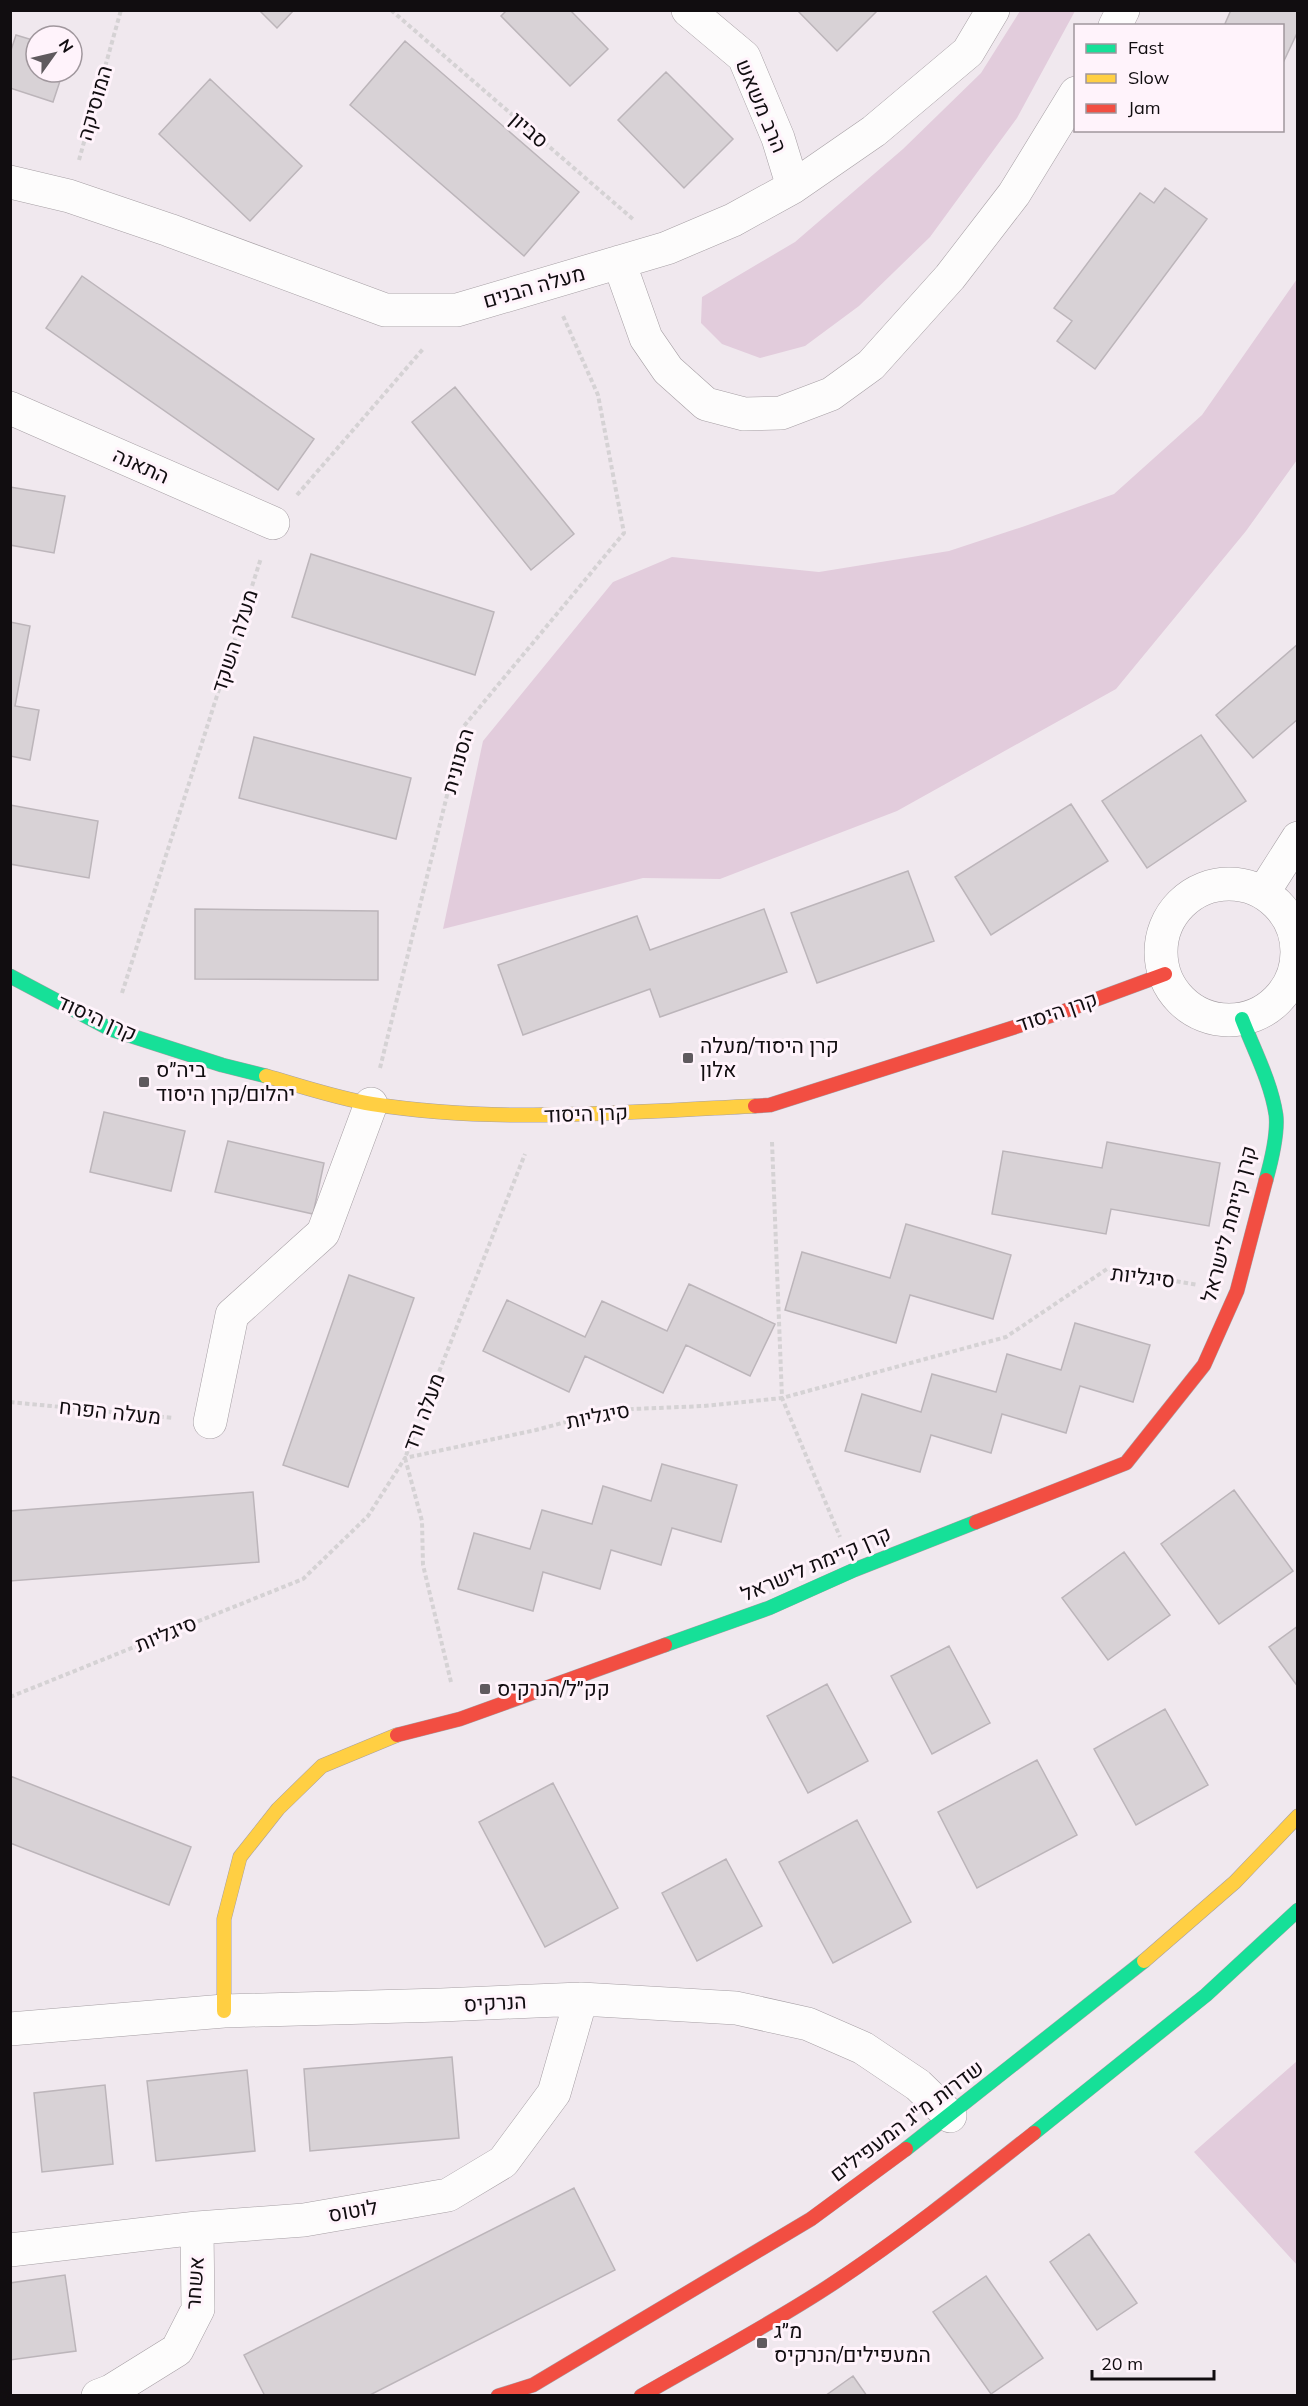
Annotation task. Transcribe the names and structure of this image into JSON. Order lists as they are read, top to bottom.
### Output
{
  "streets": {
    "street": [
      "הרב משאש",
      "מעלה הבנים",
      "התאנה",
      "קרן היסוד",
      "קרן קיימת לישראל",
      "הנרקיס",
      "שדרות מ\"ג המעפילים",
      "לוטוס",
      "אשחר"
    ],
    "path": [
      "המוסיקה",
      "סביון",
      "מעלה השקד",
      "הסנונית",
      "סיגליות",
      "מעלה הפרח",
      "מעלה ורד"
    ]
  },
  "crossings": [
    ["המוסיקה", "מעלה הבנים"],
    ["הרב משאש", "מעלה הבנים"],
    ["סביון", "מעלה הבנים"],
    ["מעלה הבנים", "מעלה השקד"],
    ["מעלה הבנים", "הסנונית"],
    ["התאנה", "מעלה השקד"],
    ["מעלה השקד", "קרן היסוד"],
    ["הסנונית", "קרן היסוד"],
    ["קרן היסוד", "קרן קיימת לישראל"],
    ["קרן היסוד", "מעלה ורד"],
    ["קרן קיימת לישראל", "סיגליות"],
    ["קרן קיימת לישראל", "מעלה ורד"],
    ["קרן קיימת לישראל", "הנרקיס"],
    ["סיגליות", "מעלה ורד"],
    ["הנרקיס", "שדרות מ\"ג המעפילים"],
    ["הנרקיס", "לוטוס"],
    ["לוטוס", "אשחר"]
  ],
  "places": {
    "transit": [
      "קרן היסוד/מעלה אלון",
      "ביה״ס יהלום/קרן היסוד",
      "קק״ל/הנרקיס",
      "מ״ג המעפילים/הנרקיס"
    ]
  },
  "legend": ["Fast", "Slow", "Jam"],
  "scale_bar": "20 m",
  "north": "top right"
}
